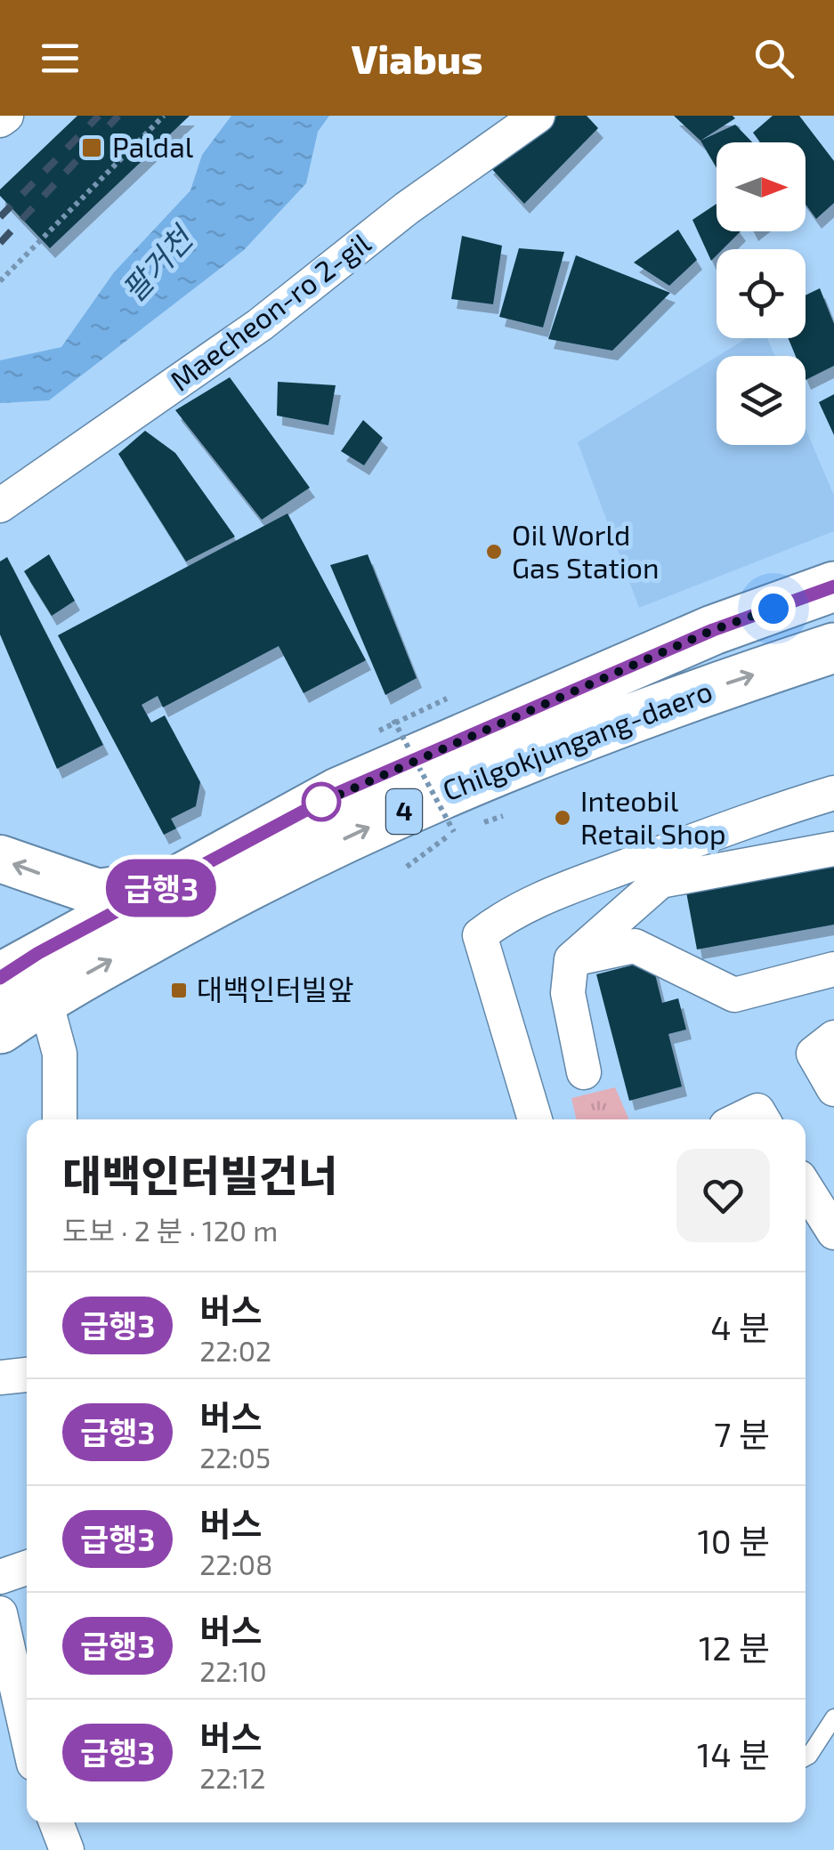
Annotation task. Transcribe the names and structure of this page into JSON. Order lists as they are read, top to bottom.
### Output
{
  "streets": {
    "main road": ["Chilgokjungang-daero", "4"],
    "street": ["Maecheon-ro 2-gil"]
  },
  "water": ["팔거천"],
  "places": {
    "transit": ["Paldal", "대백인터빌앞"],
    "other": ["Oil World Gas Station", "Inteobil Retail Shop"]
  },
  "lines": ["bus line 급행3"],
  "north": "right",
  "page": {
    "header": "Viabus",
    "on_map": "급행3",
    "heading": ["대백인터빌건너", "도보 · 2 분 · 120 m"],
    "list": [
      {
        "mark": "급행3",
        "name": "버스",
        "note": "22:02",
        "value": "4 분"
      },
      {
        "mark": "급행3",
        "name": "버스",
        "note": "22:05",
        "value": "7 분"
      },
      {
        "mark": "급행3",
        "name": "버스",
        "note": "22:08",
        "value": "10 분"
      },
      {
        "mark": "급행3",
        "name": "버스",
        "note": "22:10",
        "value": "12 분"
      },
      {
        "mark": "급행3",
        "name": "버스",
        "note": "22:12",
        "value": "14 분"
      }
    ]
  }
}
